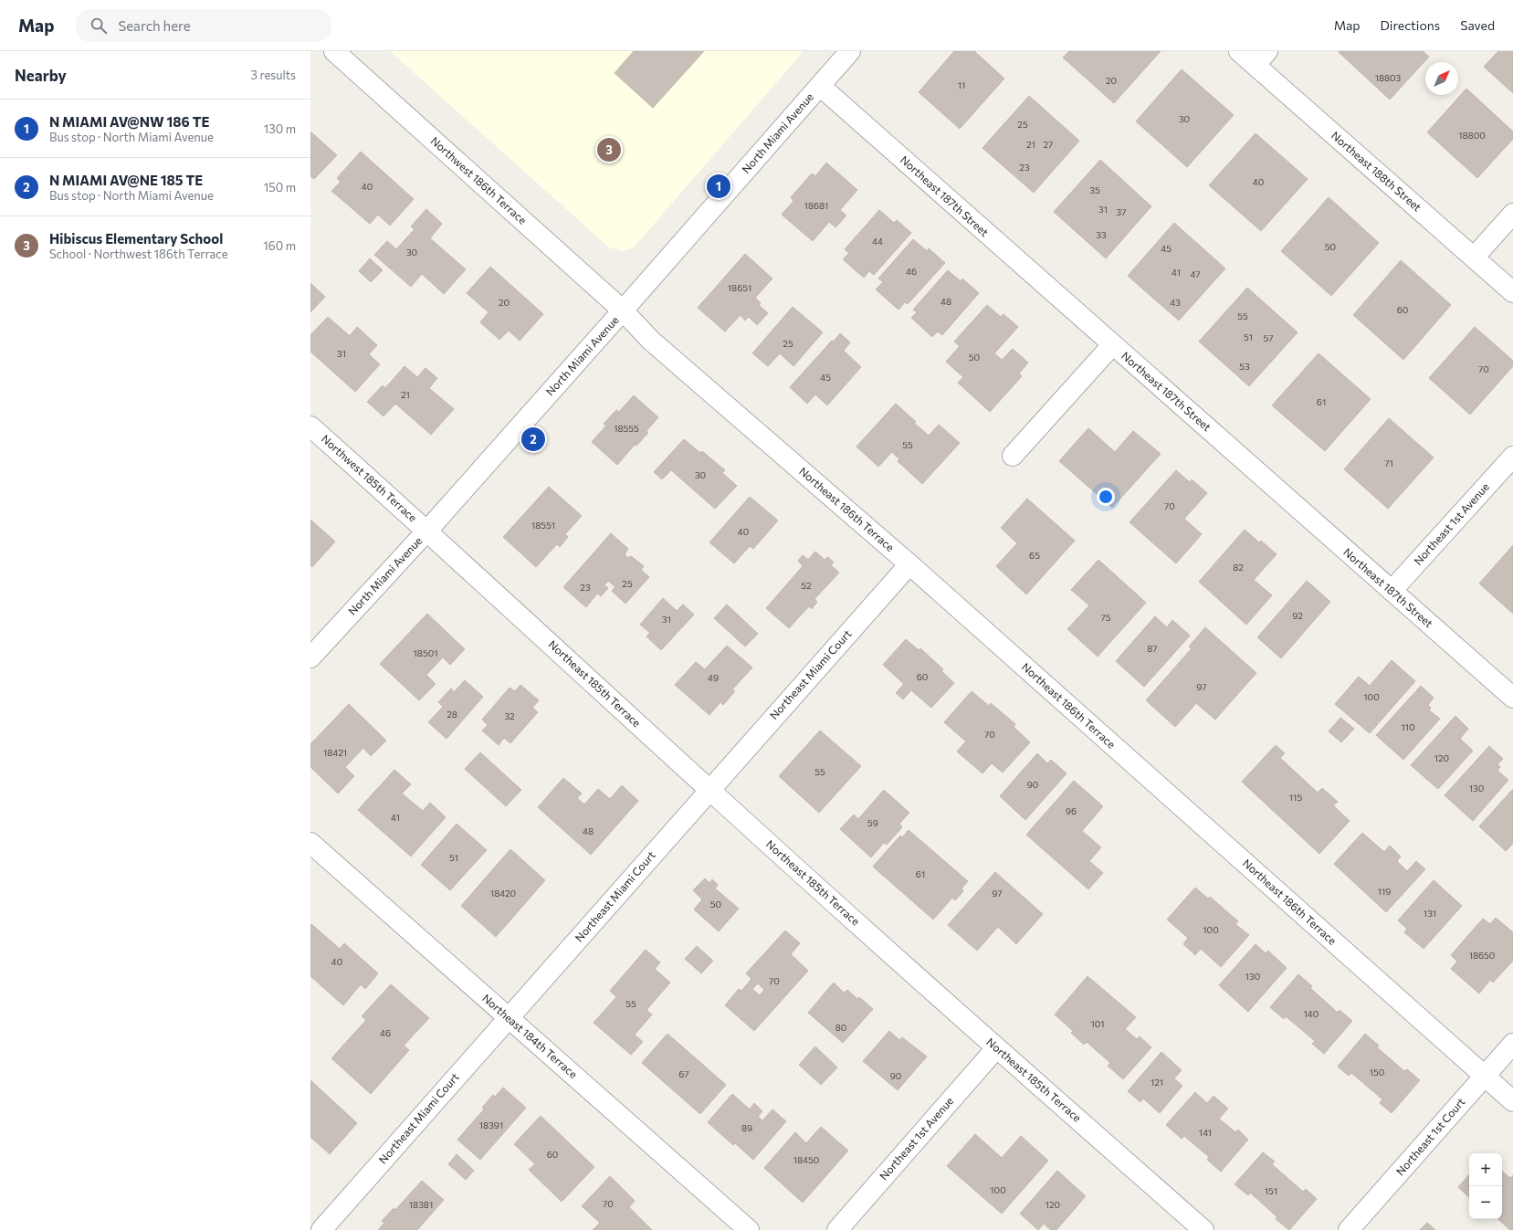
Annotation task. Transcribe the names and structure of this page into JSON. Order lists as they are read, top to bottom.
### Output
{
  "streets": {
    "street": [
      "North Miami Avenue",
      "Northeast 188th Street",
      "Northwest 186th Terrace",
      "Northeast 187th Street",
      "Northwest 185th Terrace",
      "Northeast 186th Terrace",
      "Northeast 1st Avenue",
      "Northeast Miami Court",
      "Northeast 185th Terrace",
      "Northeast 184th Terrace",
      "Northeast 1st Court"
    ]
  },
  "crossings": [
    ["North Miami Avenue", "Northwest 186th Terrace"],
    ["North Miami Avenue", "Northeast 187th Street"],
    ["North Miami Avenue", "Northwest 185th Terrace"],
    ["North Miami Avenue", "Northeast 186th Terrace"],
    ["North Miami Avenue", "Northeast 185th Terrace"],
    ["Northwest 186th Terrace", "Northeast 186th Terrace"],
    ["Northeast 187th Street", "Northeast 1st Avenue"],
    ["Northwest 185th Terrace", "Northeast 185th Terrace"],
    ["Northeast 186th Terrace", "Northeast Miami Court"],
    ["Northeast 186th Terrace", "Northeast 1st Court"],
    ["Northeast 1st Avenue", "Northeast 185th Terrace"],
    ["Northeast Miami Court", "Northeast 185th Terrace"],
    ["Northeast Miami Court", "Northeast 184th Terrace"]
  ],
  "house_numbers": [
    "18803",
    "20",
    "11",
    "30",
    "25",
    "18800",
    "21",
    "27",
    "23",
    "40",
    "40",
    "35",
    "18681",
    "31",
    "37",
    "33",
    "44",
    "50",
    "45",
    "30",
    "46",
    "41",
    "47",
    "18651",
    "48",
    "20",
    "43",
    "60",
    "55",
    "51",
    "57",
    "25",
    "31",
    "50",
    "53",
    "70",
    "45",
    "21",
    "61",
    "18555",
    "55",
    "71",
    "30",
    "70",
    "18551",
    "40",
    "65",
    "82",
    "25",
    "52",
    "23",
    "92",
    "75",
    "31",
    "87",
    "18501",
    "60",
    "49",
    "97",
    "100",
    "28",
    "32",
    "110",
    "70",
    "18421",
    "120",
    "55",
    "90",
    "130",
    "115",
    "96",
    "41",
    "59",
    "48",
    "51",
    "61",
    "119",
    "18420",
    "97",
    "50",
    "131",
    "100",
    "18650",
    "40",
    "130",
    "70",
    "55",
    "140",
    "101",
    "80",
    "46",
    "150",
    "67",
    "90",
    "121",
    "18391",
    "89",
    "141",
    "60",
    "18450",
    "100",
    "151",
    "70",
    "18381",
    "120"
  ],
  "north": "top right",
  "page": {
    "header": "Map",
    "search": "Search here",
    "nav": ["Map", "Directions", "Saved"],
    "heading": ["Nearby", "3 results"],
    "list": [
      {
        "mark": "1",
        "name": "N MIAMI AV@NW 186 TE",
        "note": "Bus stop · North Miami Avenue",
        "value": "130 m"
      },
      {
        "mark": "2",
        "name": "N MIAMI AV@NE 185 TE",
        "note": "Bus stop · North Miami Avenue",
        "value": "150 m"
      },
      {
        "mark": "3",
        "name": "Hibiscus Elementary School",
        "note": "School · Northwest 186th Terrace",
        "value": "160 m"
      }
    ],
    "pins": ["3", "1", "2"],
    "map_buttons": ["+", "−"]
  }
}
